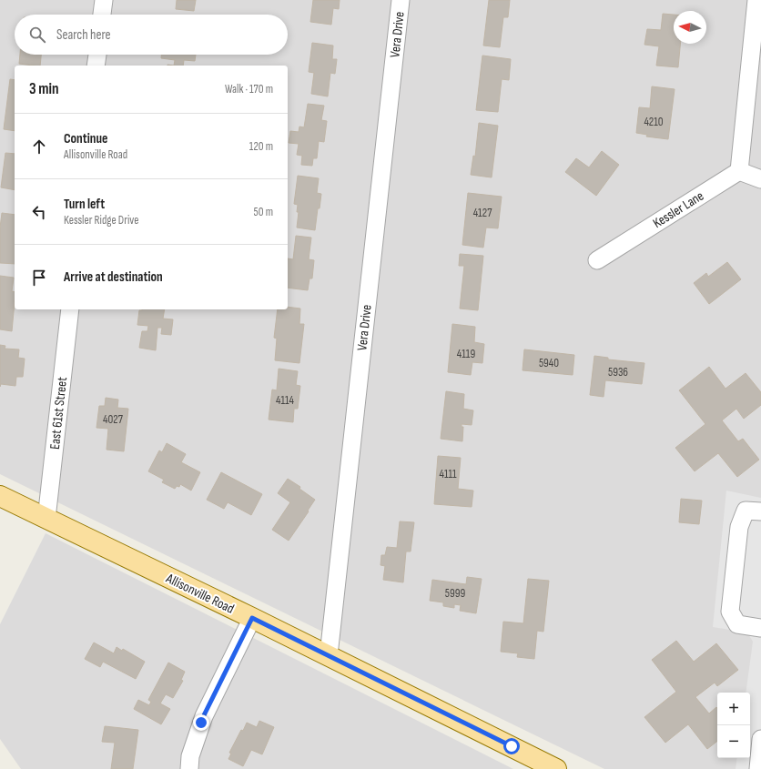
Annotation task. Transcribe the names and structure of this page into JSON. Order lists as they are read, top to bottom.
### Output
{
  "streets": {
    "main road": ["Allisonville Road"],
    "street": ["Vera Drive", "Kessler Lane", "East 61st Street"]
  },
  "crossings": [
    ["Vera Drive", "Allisonville Road"],
    ["East 61st Street", "Allisonville Road"]
  ],
  "house_numbers": [
    "4210",
    "4127",
    "4119",
    "5940",
    "5936",
    "4114",
    "4027",
    "4111",
    "5999"
  ],
  "north": "left",
  "page": {
    "search": "Search here",
    "heading": ["3 min", "Walk · 170 m"],
    "list": [
      ["Continue", "Allisonville Road", "120 m"],
      ["Turn left", "Kessler Ridge Drive", "50 m"],
      "Arrive at destination"
    ],
    "map_buttons": ["+", "−"]
  }
}
